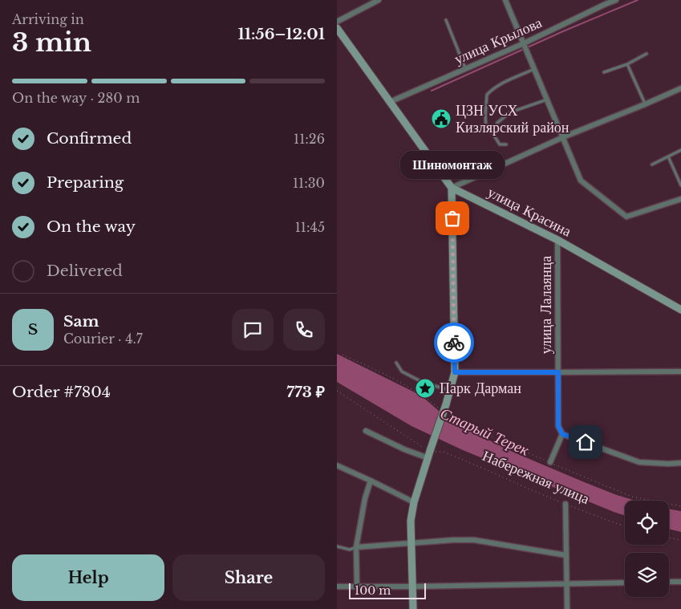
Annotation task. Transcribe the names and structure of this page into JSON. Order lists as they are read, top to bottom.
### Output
{
  "streets": {
    "street": ["улица Крылова", "улица Красина", "улица Лалаянца"],
    "path": ["Набережная улица"]
  },
  "crossings": [
    ["улица Крылова", "улица Красина"],
    ["улица Красина", "улица Лалаянца"]
  ],
  "water": ["Старый Терек"],
  "places": {
    "public building": ["ЦЗН УСХ Кизлярский район"],
    "other": ["Шиномонтаж"],
    "place": ["Парк Дарман"]
  },
  "scale_bar": "100 m",
  "page": {
    "heading": ["3 min", "Arriving in", "11:56–12:01"],
    "panel": [
      "Sam",
      "Courier · 4.7",
      "Order #7804",
      "773 ₽"
    ],
    "bar": "On the way · 280 m",
    "list": [
      ["Confirmed", "11:26"],
      ["Preparing", "11:30"],
      ["On the way", "11:45"],
      "Delivered"
    ],
    "bubble": "Шиномонтаж",
    "round": "S",
    "buttons": ["Help", "Share"],
    "scale": "100 m"
  }
}
